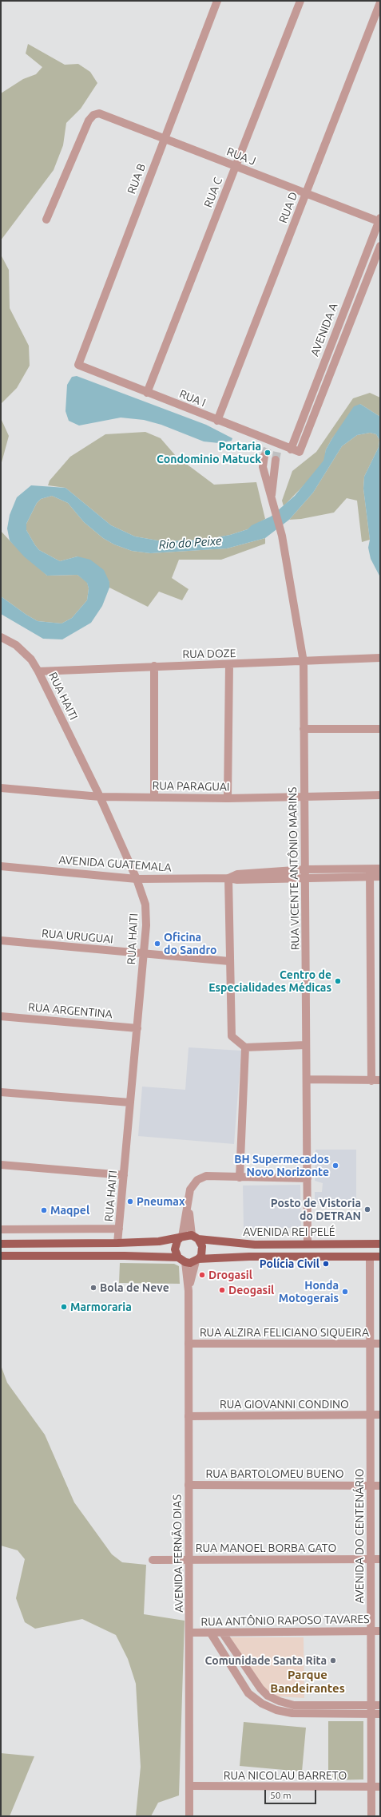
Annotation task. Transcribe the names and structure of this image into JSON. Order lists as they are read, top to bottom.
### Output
{
  "streets": {
    "main road": ["AVENIDA REI PELÉ"],
    "street": [
      "RUA J",
      "RUA B",
      "RUA C",
      "RUA D",
      "AVENIDA A",
      "RUA I",
      "RUA DOZE",
      "RUA HAITI",
      "RUA PARAGUAI",
      "AVENIDA GUATEMALA",
      "RUA VICENTE ANTÔNIO MARINS",
      "RUA URUGUAI",
      "RUA ARGENTINA",
      "RUA ALZIRA FELICIANO SIQUEIRA",
      "RUA GIOVANNI CONDINO",
      "RUA BARTOLOMEU BUENO",
      "AVENIDA DO CENTENÁRIO",
      "RUA MANOEL BORBA GATO",
      "AVENIDA FERNÃO DIAS",
      "RUA ANTÔNIO RAPOSO TAVARES",
      "RUA NICOLAU BARRETO"
    ]
  },
  "crossings": [
    ["RUA J", "RUA B"],
    ["RUA J", "RUA C"],
    ["RUA J", "RUA D"],
    ["RUA J", "AVENIDA A"],
    ["RUA B", "RUA I"],
    ["RUA C", "RUA I"],
    ["RUA D", "RUA I"],
    ["AVENIDA A", "RUA I"],
    ["RUA DOZE", "RUA HAITI"],
    ["RUA DOZE", "RUA VICENTE ANTÔNIO MARINS"],
    ["RUA HAITI", "RUA PARAGUAI"],
    ["RUA HAITI", "AVENIDA GUATEMALA"],
    ["RUA HAITI", "RUA URUGUAI"],
    ["RUA HAITI", "RUA ARGENTINA"],
    ["RUA HAITI", "AVENIDA REI PELÉ"],
    ["RUA PARAGUAI", "RUA VICENTE ANTÔNIO MARINS"],
    ["AVENIDA GUATEMALA", "RUA VICENTE ANTÔNIO MARINS"],
    ["RUA VICENTE ANTÔNIO MARINS", "AVENIDA REI PELÉ"],
    ["AVENIDA REI PELÉ", "AVENIDA FERNÃO DIAS"],
    ["RUA ALZIRA FELICIANO SIQUEIRA", "AVENIDA DO CENTENÁRIO"],
    ["RUA ALZIRA FELICIANO SIQUEIRA", "AVENIDA FERNÃO DIAS"],
    ["RUA GIOVANNI CONDINO", "AVENIDA DO CENTENÁRIO"],
    ["RUA GIOVANNI CONDINO", "AVENIDA FERNÃO DIAS"],
    ["RUA BARTOLOMEU BUENO", "AVENIDA DO CENTENÁRIO"],
    ["RUA BARTOLOMEU BUENO", "AVENIDA FERNÃO DIAS"],
    ["AVENIDA DO CENTENÁRIO", "RUA MANOEL BORBA GATO"],
    ["AVENIDA DO CENTENÁRIO", "RUA ANTÔNIO RAPOSO TAVARES"],
    ["AVENIDA DO CENTENÁRIO", "RUA NICOLAU BARRETO"],
    ["RUA MANOEL BORBA GATO", "AVENIDA FERNÃO DIAS"],
    ["AVENIDA FERNÃO DIAS", "RUA ANTÔNIO RAPOSO TAVARES"],
    ["AVENIDA FERNÃO DIAS", "RUA NICOLAU BARRETO"]
  ],
  "districts": ["Parque Bandeirantes"],
  "water": ["Rio do Peixe"],
  "places": [
    "Portaria Condominio Matuck",
    "Oficina do Sandro",
    "Centro de Especialidades Médicas",
    "BH Supermecados Novo Norizonte",
    "Pneumax",
    "Posto de Vistoria do DETRAN",
    "Maqpel",
    "Polícia Civil",
    "Drogasil",
    "Bola de Neve",
    "Deogasil",
    "Honda Motogerais",
    "Marmoraria",
    "Comunidade Santa Rita"
  ],
  "scale_bar": "50 m"
}
